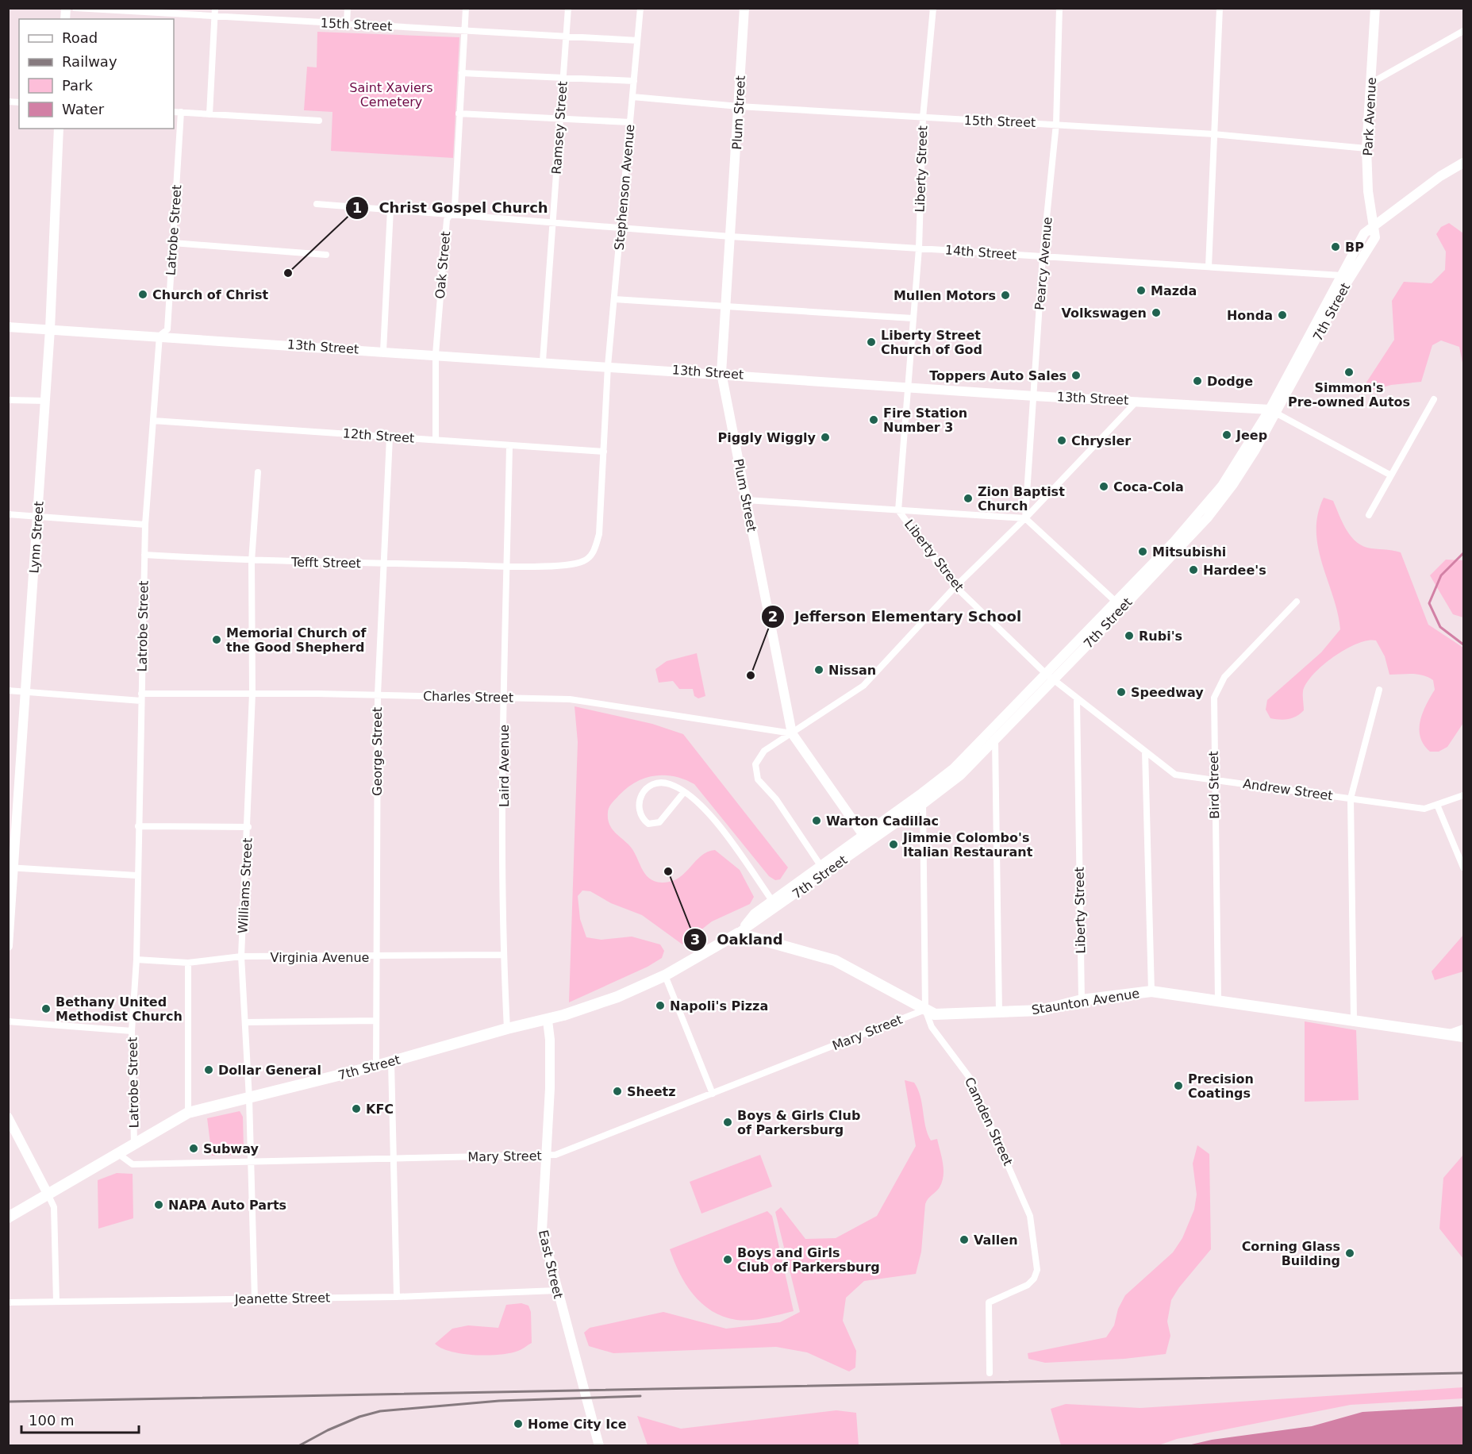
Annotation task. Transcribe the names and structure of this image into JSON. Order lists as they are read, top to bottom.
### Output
{
  "streets": {
    "main road": ["7th Street", "Staunton Avenue"],
    "street": [
      "15th Street",
      "Plum Street",
      "Park Avenue",
      "Ramsey Street",
      "Liberty Street",
      "Stephenson Avenue",
      "Latrobe Street",
      "14th Street",
      "Pearcy Avenue",
      "Oak Street",
      "13th Street",
      "12th Street",
      "Lynn Street",
      "Tefft Street",
      "Charles Street",
      "George Street",
      "Laird Avenue",
      "Bird Street",
      "Andrew Street",
      "Williams Street",
      "Virginia Avenue",
      "Mary Street",
      "Camden Street",
      "East Street",
      "Jeanette Street"
    ]
  },
  "crossings": [
    ["15th Street", "Plum Street"],
    ["15th Street", "Park Avenue"],
    ["15th Street", "Ramsey Street"],
    ["15th Street", "Liberty Street"],
    ["15th Street", "Stephenson Avenue"],
    ["15th Street", "Pearcy Avenue"],
    ["15th Street", "Oak Street"],
    ["Plum Street", "14th Street"],
    ["Plum Street", "7th Street"],
    ["Plum Street", "13th Street"],
    ["Plum Street", "Charles Street"],
    ["Park Avenue", "7th Street"],
    ["Ramsey Street", "14th Street"],
    ["Ramsey Street", "13th Street"],
    ["Liberty Street", "14th Street"],
    ["Liberty Street", "7th Street"],
    ["Liberty Street", "13th Street"],
    ["Liberty Street", "Andrew Street"],
    ["Liberty Street", "Staunton Avenue"],
    ["Stephenson Avenue", "14th Street"],
    ["Stephenson Avenue", "13th Street"],
    ["Stephenson Avenue", "12th Street"],
    ["Stephenson Avenue", "Tefft Street"],
    ["Latrobe Street", "7th Street"],
    ["Latrobe Street", "13th Street"],
    ["Latrobe Street", "12th Street"],
    ["Latrobe Street", "Tefft Street"],
    ["Latrobe Street", "Charles Street"],
    ["Latrobe Street", "Virginia Avenue"],
    ["14th Street", "Pearcy Avenue"],
    ["14th Street", "Oak Street"],
    ["14th Street", "7th Street"],
    ["Pearcy Avenue", "13th Street"],
    ["Oak Street", "13th Street"],
    ["Oak Street", "12th Street"],
    ["7th Street", "13th Street"],
    ["7th Street", "George Street"],
    ["7th Street", "Laird Avenue"],
    ["7th Street", "Williams Street"],
    ["7th Street", "Staunton Avenue"],
    ["7th Street", "Mary Street"],
    ["7th Street", "Camden Street"],
    ["7th Street", "East Street"],
    ["13th Street", "Lynn Street"],
    ["12th Street", "George Street"],
    ["12th Street", "Laird Avenue"],
    ["Lynn Street", "Charles Street"],
    ["Tefft Street", "George Street"],
    ["Tefft Street", "Laird Avenue"],
    ["Tefft Street", "Williams Street"],
    ["Charles Street", "George Street"],
    ["Charles Street", "Laird Avenue"],
    ["Charles Street", "Williams Street"],
    ["George Street", "Virginia Avenue"],
    ["Laird Avenue", "Virginia Avenue"],
    ["Bird Street", "Andrew Street"],
    ["Bird Street", "Staunton Avenue"],
    ["Williams Street", "Virginia Avenue"],
    ["Williams Street", "Mary Street"],
    ["Williams Street", "Jeanette Street"],
    ["Staunton Avenue", "Mary Street"],
    ["Staunton Avenue", "Camden Street"],
    ["Mary Street", "Camden Street"],
    ["Mary Street", "East Street"],
    ["East Street", "Jeanette Street"]
  ],
  "parks": ["Saint Xaviers Cemetery"],
  "places": [
    "BP",
    "Christ Gospel Church",
    "Mazda",
    "Church of Christ",
    "Mullen Motors",
    "Volkswagen",
    "Honda",
    "Liberty Street Church of God",
    "Simmon's Pre-owned Autos",
    "Toppers Auto Sales",
    "Dodge",
    "Fire Station Number 3",
    "Jeep",
    "Piggly Wiggly",
    "Chrysler",
    "Coca-Cola",
    "Zion Baptist Church",
    "Mitsubishi",
    "Hardee's",
    "Rubi's",
    "Memorial Church of the Good Shepherd",
    "Nissan",
    "Jefferson Elementary School",
    "Speedway",
    "Warton Cadillac",
    "Jimmie Colombo's Italian Restaurant",
    "Oakland",
    "Napoli's Pizza",
    "Bethany United Methodist Church",
    "Dollar General",
    "Precision Coatings",
    "Sheetz",
    "KFC",
    "Boys & Girls Club of Parkersburg",
    "Subway",
    "NAPA Auto Parts",
    "Vallen",
    "Corning Glass Building",
    "Boys and Girls Club of Parkersburg",
    "Home City Ice"
  ],
  "legend": [
    "Road",
    "Railway",
    "Park",
    "Water"
  ],
  "scale_bar": "100 m"
}
